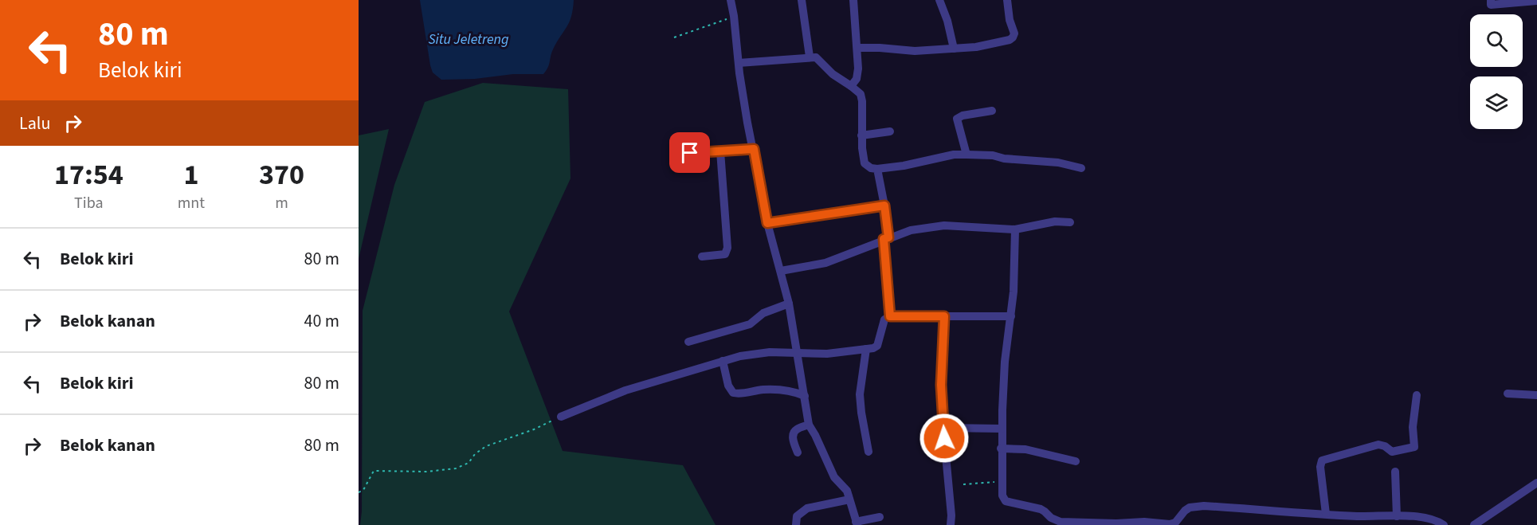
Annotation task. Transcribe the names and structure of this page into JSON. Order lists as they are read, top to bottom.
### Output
{
  "water": ["Situ Jeletreng"],
  "page": {
    "turn": ["80 m", "Belok kiri"],
    "then": "Lalu",
    "eta": [
      "17:54",
      "Tiba",
      "1",
      "mnt",
      "370",
      "m"
    ],
    "list": [
      {
        "name": "Belok kiri",
        "value": "80 m"
      },
      {
        "name": "Belok kanan",
        "value": "40 m"
      },
      {
        "name": "Belok kiri",
        "value": "80 m"
      },
      {
        "name": "Belok kanan",
        "value": "80 m"
      }
    ]
  }
}
